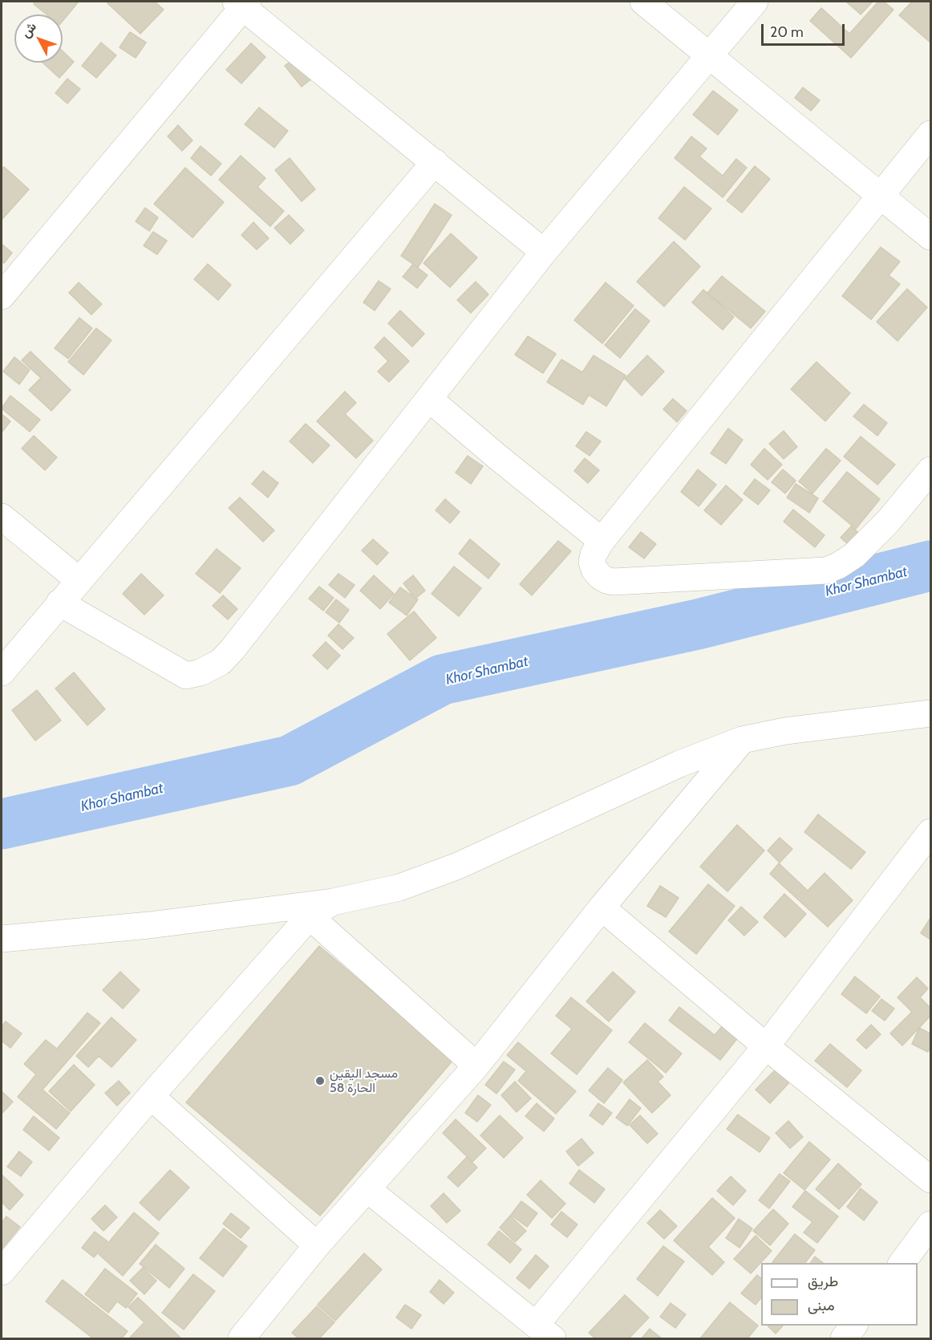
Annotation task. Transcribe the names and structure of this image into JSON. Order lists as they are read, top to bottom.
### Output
{
  "water": ["Khor Shambat"],
  "places": ["مسجد اليقين الحارة 58"],
  "legend": ["طريق", "مبنى"],
  "scale_bar": "20 m",
  "north": "top left"
}
